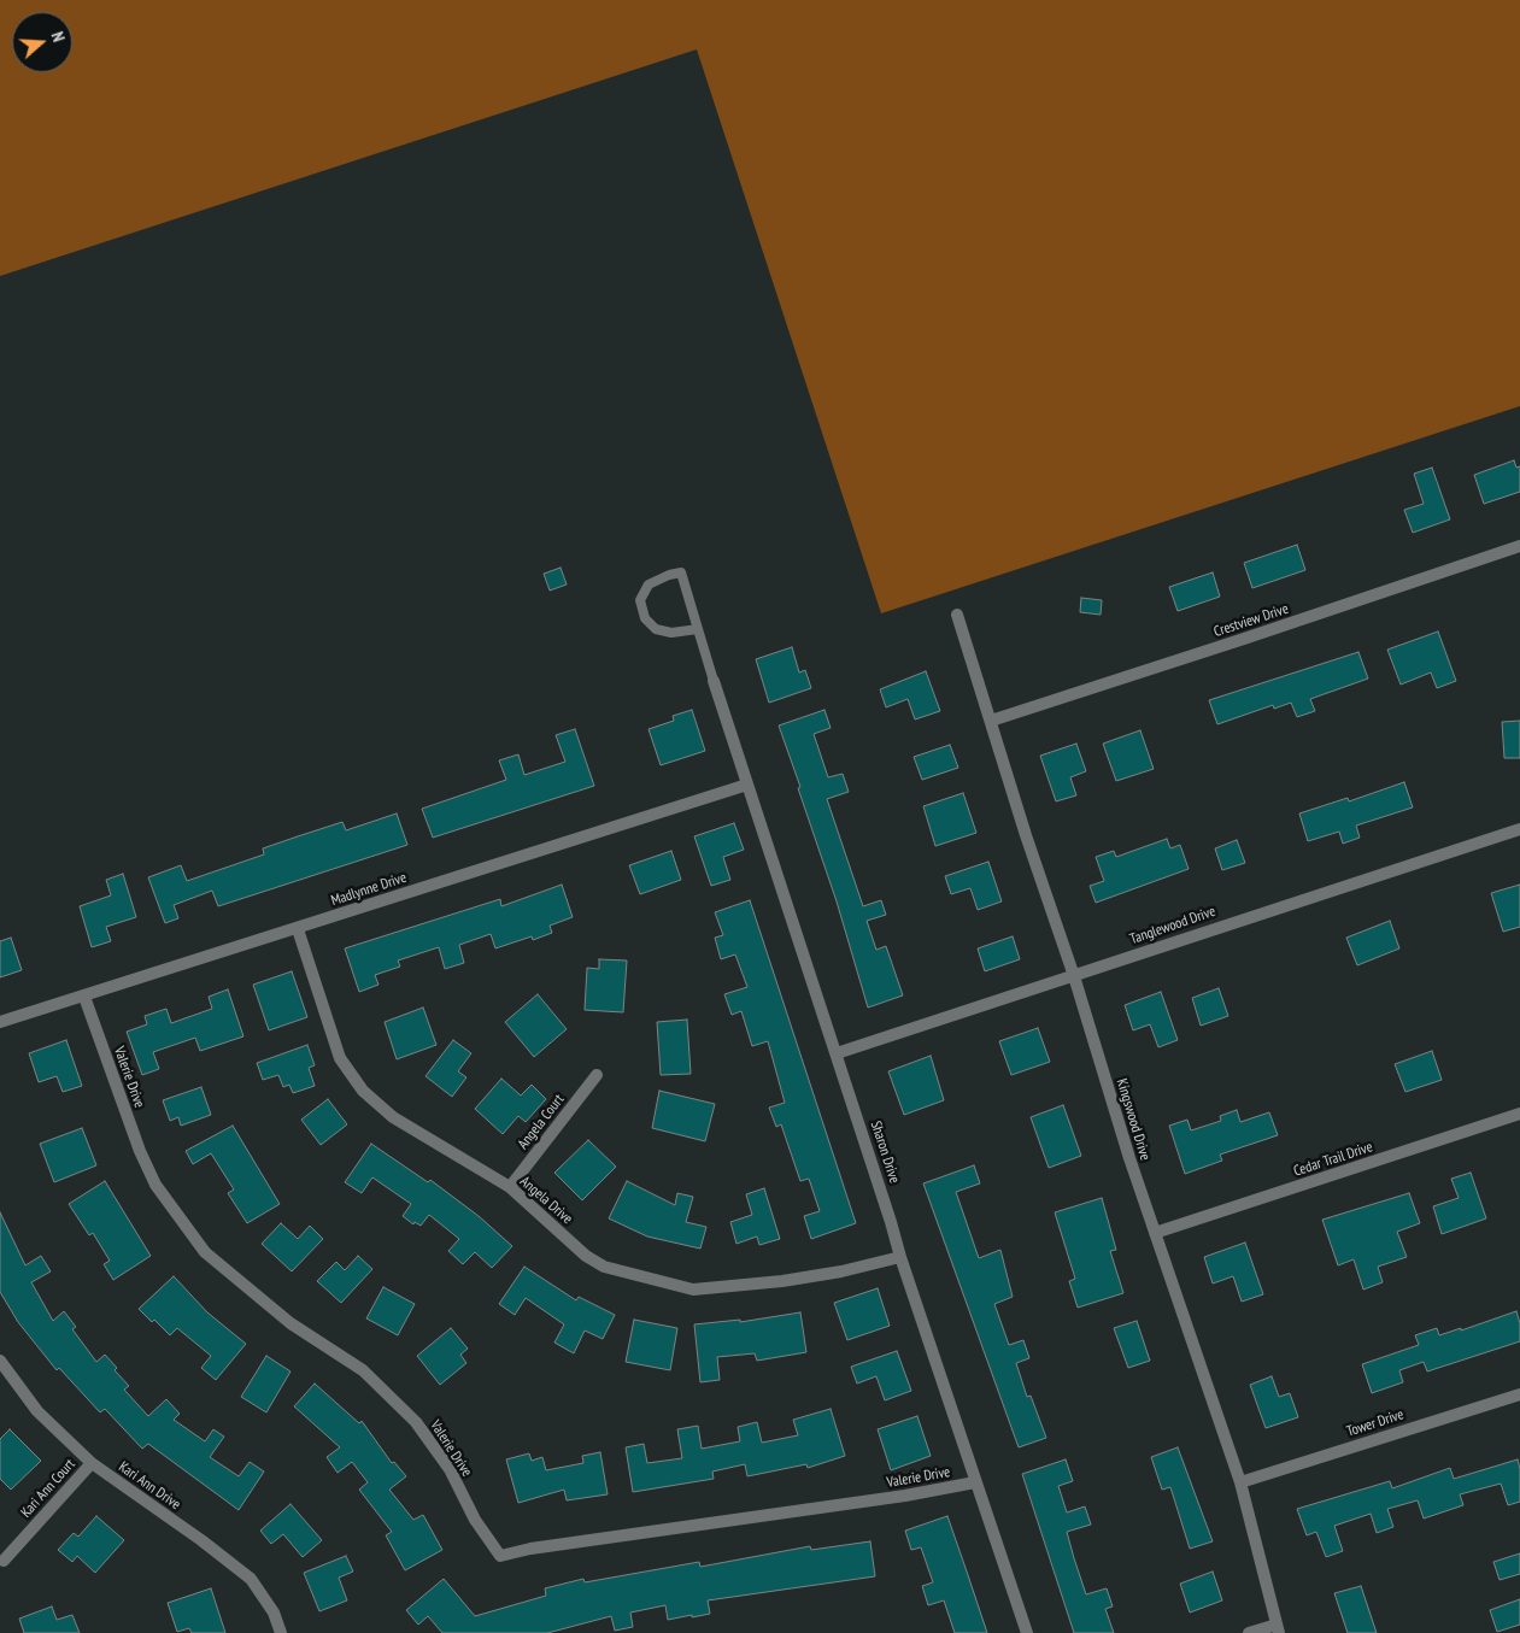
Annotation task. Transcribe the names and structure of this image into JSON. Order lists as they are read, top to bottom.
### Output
{
  "streets": {
    "street": [
      "Crestview Drive",
      "Madlynne Drive",
      "Tanglewood Drive",
      "Valerie Drive",
      "Kingswood Drive",
      "Angela Court",
      "Sharon Drive",
      "Cedar Trail Drive",
      "Angela Drive",
      "Tower Drive",
      "Kari Ann Drive",
      "Kari Ann Court"
    ]
  },
  "crossings": [
    ["Crestview Drive", "Kingswood Drive"],
    ["Madlynne Drive", "Valerie Drive"],
    ["Madlynne Drive", "Sharon Drive"],
    ["Madlynne Drive", "Angela Drive"],
    ["Tanglewood Drive", "Kingswood Drive"],
    ["Tanglewood Drive", "Sharon Drive"],
    ["Valerie Drive", "Sharon Drive"],
    ["Kingswood Drive", "Cedar Trail Drive"],
    ["Kingswood Drive", "Tower Drive"],
    ["Angela Court", "Angela Drive"],
    ["Sharon Drive", "Angela Drive"],
    ["Kari Ann Drive", "Kari Ann Court"]
  ],
  "north": "right"
}
